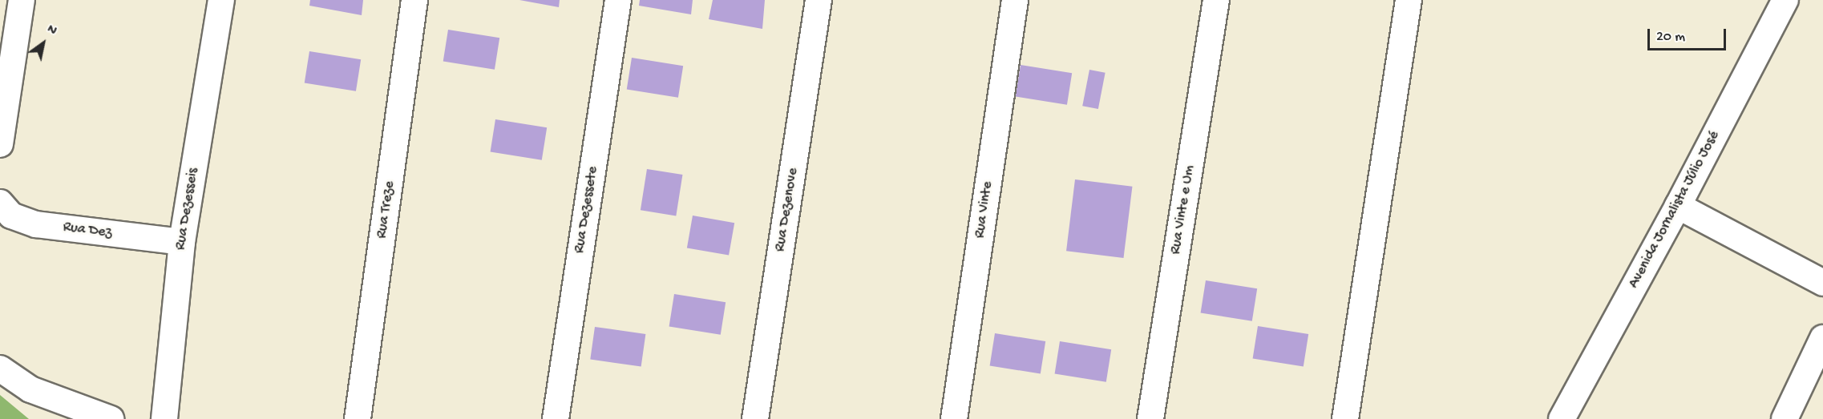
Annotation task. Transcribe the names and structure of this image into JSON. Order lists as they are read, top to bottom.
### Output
{
  "streets": {
    "street": [
      "Rua Dezesseis",
      "Rua Treze",
      "Rua Dezessete",
      "Rua Dezenove",
      "Rua Vinte",
      "Rua Vinte e Um",
      "Avenida Jornalista Júlio José",
      "Rua Dez"
    ]
  },
  "crossings": [
    ["Rua Dezesseis", "Rua Dez"]
  ],
  "scale_bar": "20 m",
  "north": "top right"
}
